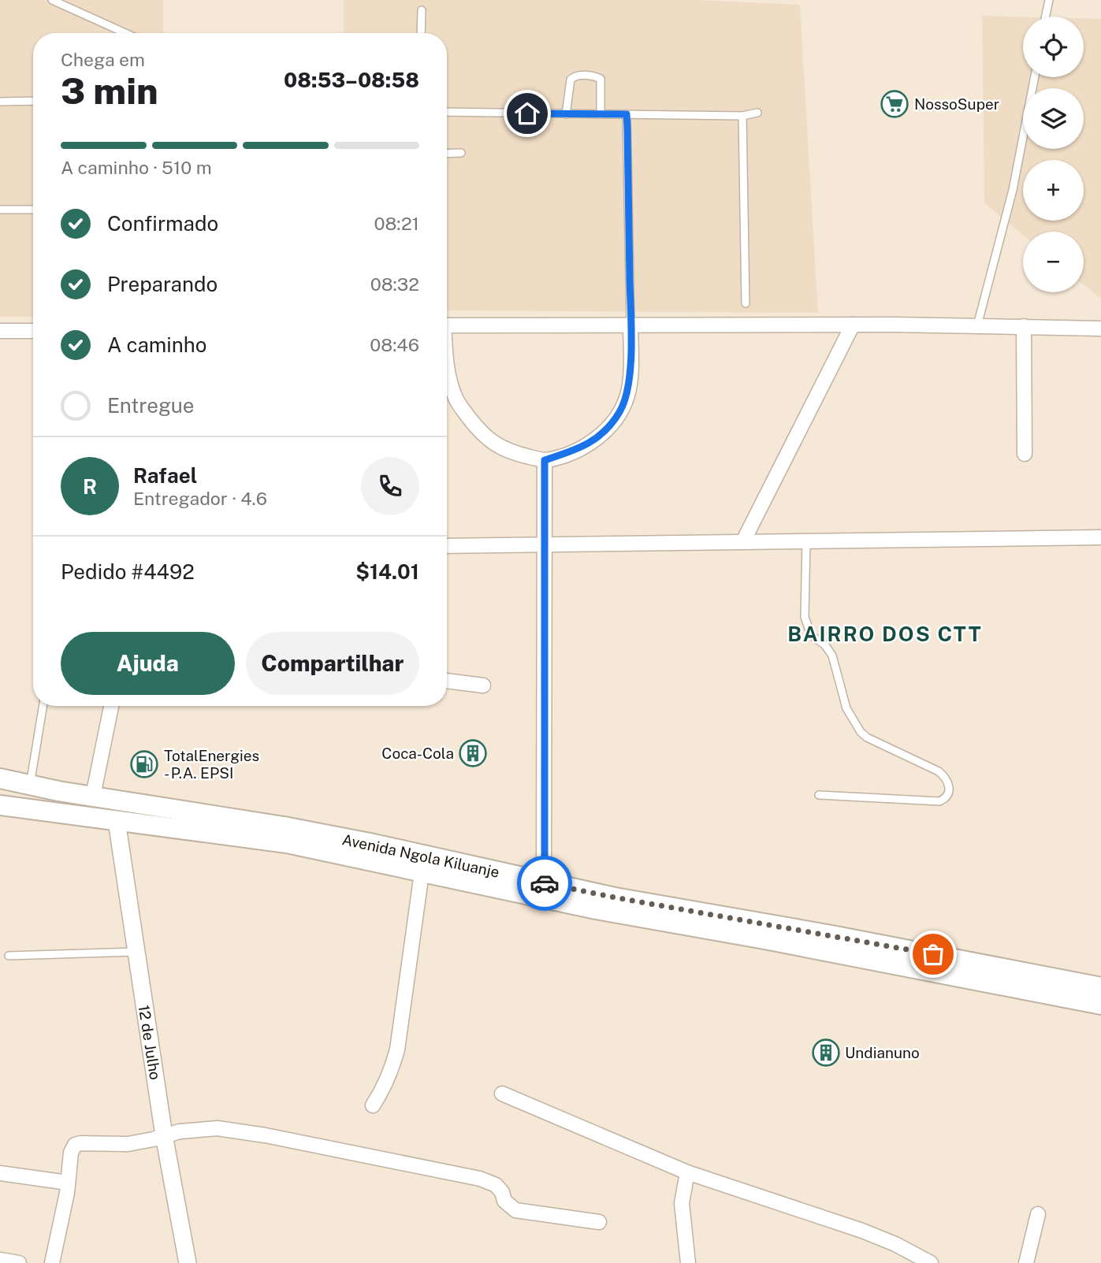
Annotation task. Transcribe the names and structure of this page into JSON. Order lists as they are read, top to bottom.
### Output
{
  "streets": {
    "main road": ["Avenida Ngola Kiluanje"],
    "street": ["12 de Julho"]
  },
  "crossings": [
    ["Avenida Ngola Kiluanje", "12 de Julho"]
  ],
  "districts": ["BAIRRO DOS CTT"],
  "places": {
    "supermarket": ["NossoSuper"],
    "building": ["Coca-Cola", "Undianuno"],
    "fuel station": ["TotalEnergies - P.A. EPSI"]
  },
  "page": {
    "map_buttons": ["+", "−"],
    "heading": ["3 min", "Chega em", "08:53–08:58"],
    "panel": [
      "Rafael",
      "Entregador · 4.6",
      "Pedido #4492",
      "$14.01"
    ],
    "bar": "A caminho · 510 m",
    "list": [
      ["Confirmado", "08:21"],
      ["Preparando", "08:32"],
      ["A caminho", "08:46"],
      "Entregue"
    ],
    "round": "R",
    "buttons": ["Ajuda", "Compartilhar"]
  }
}
